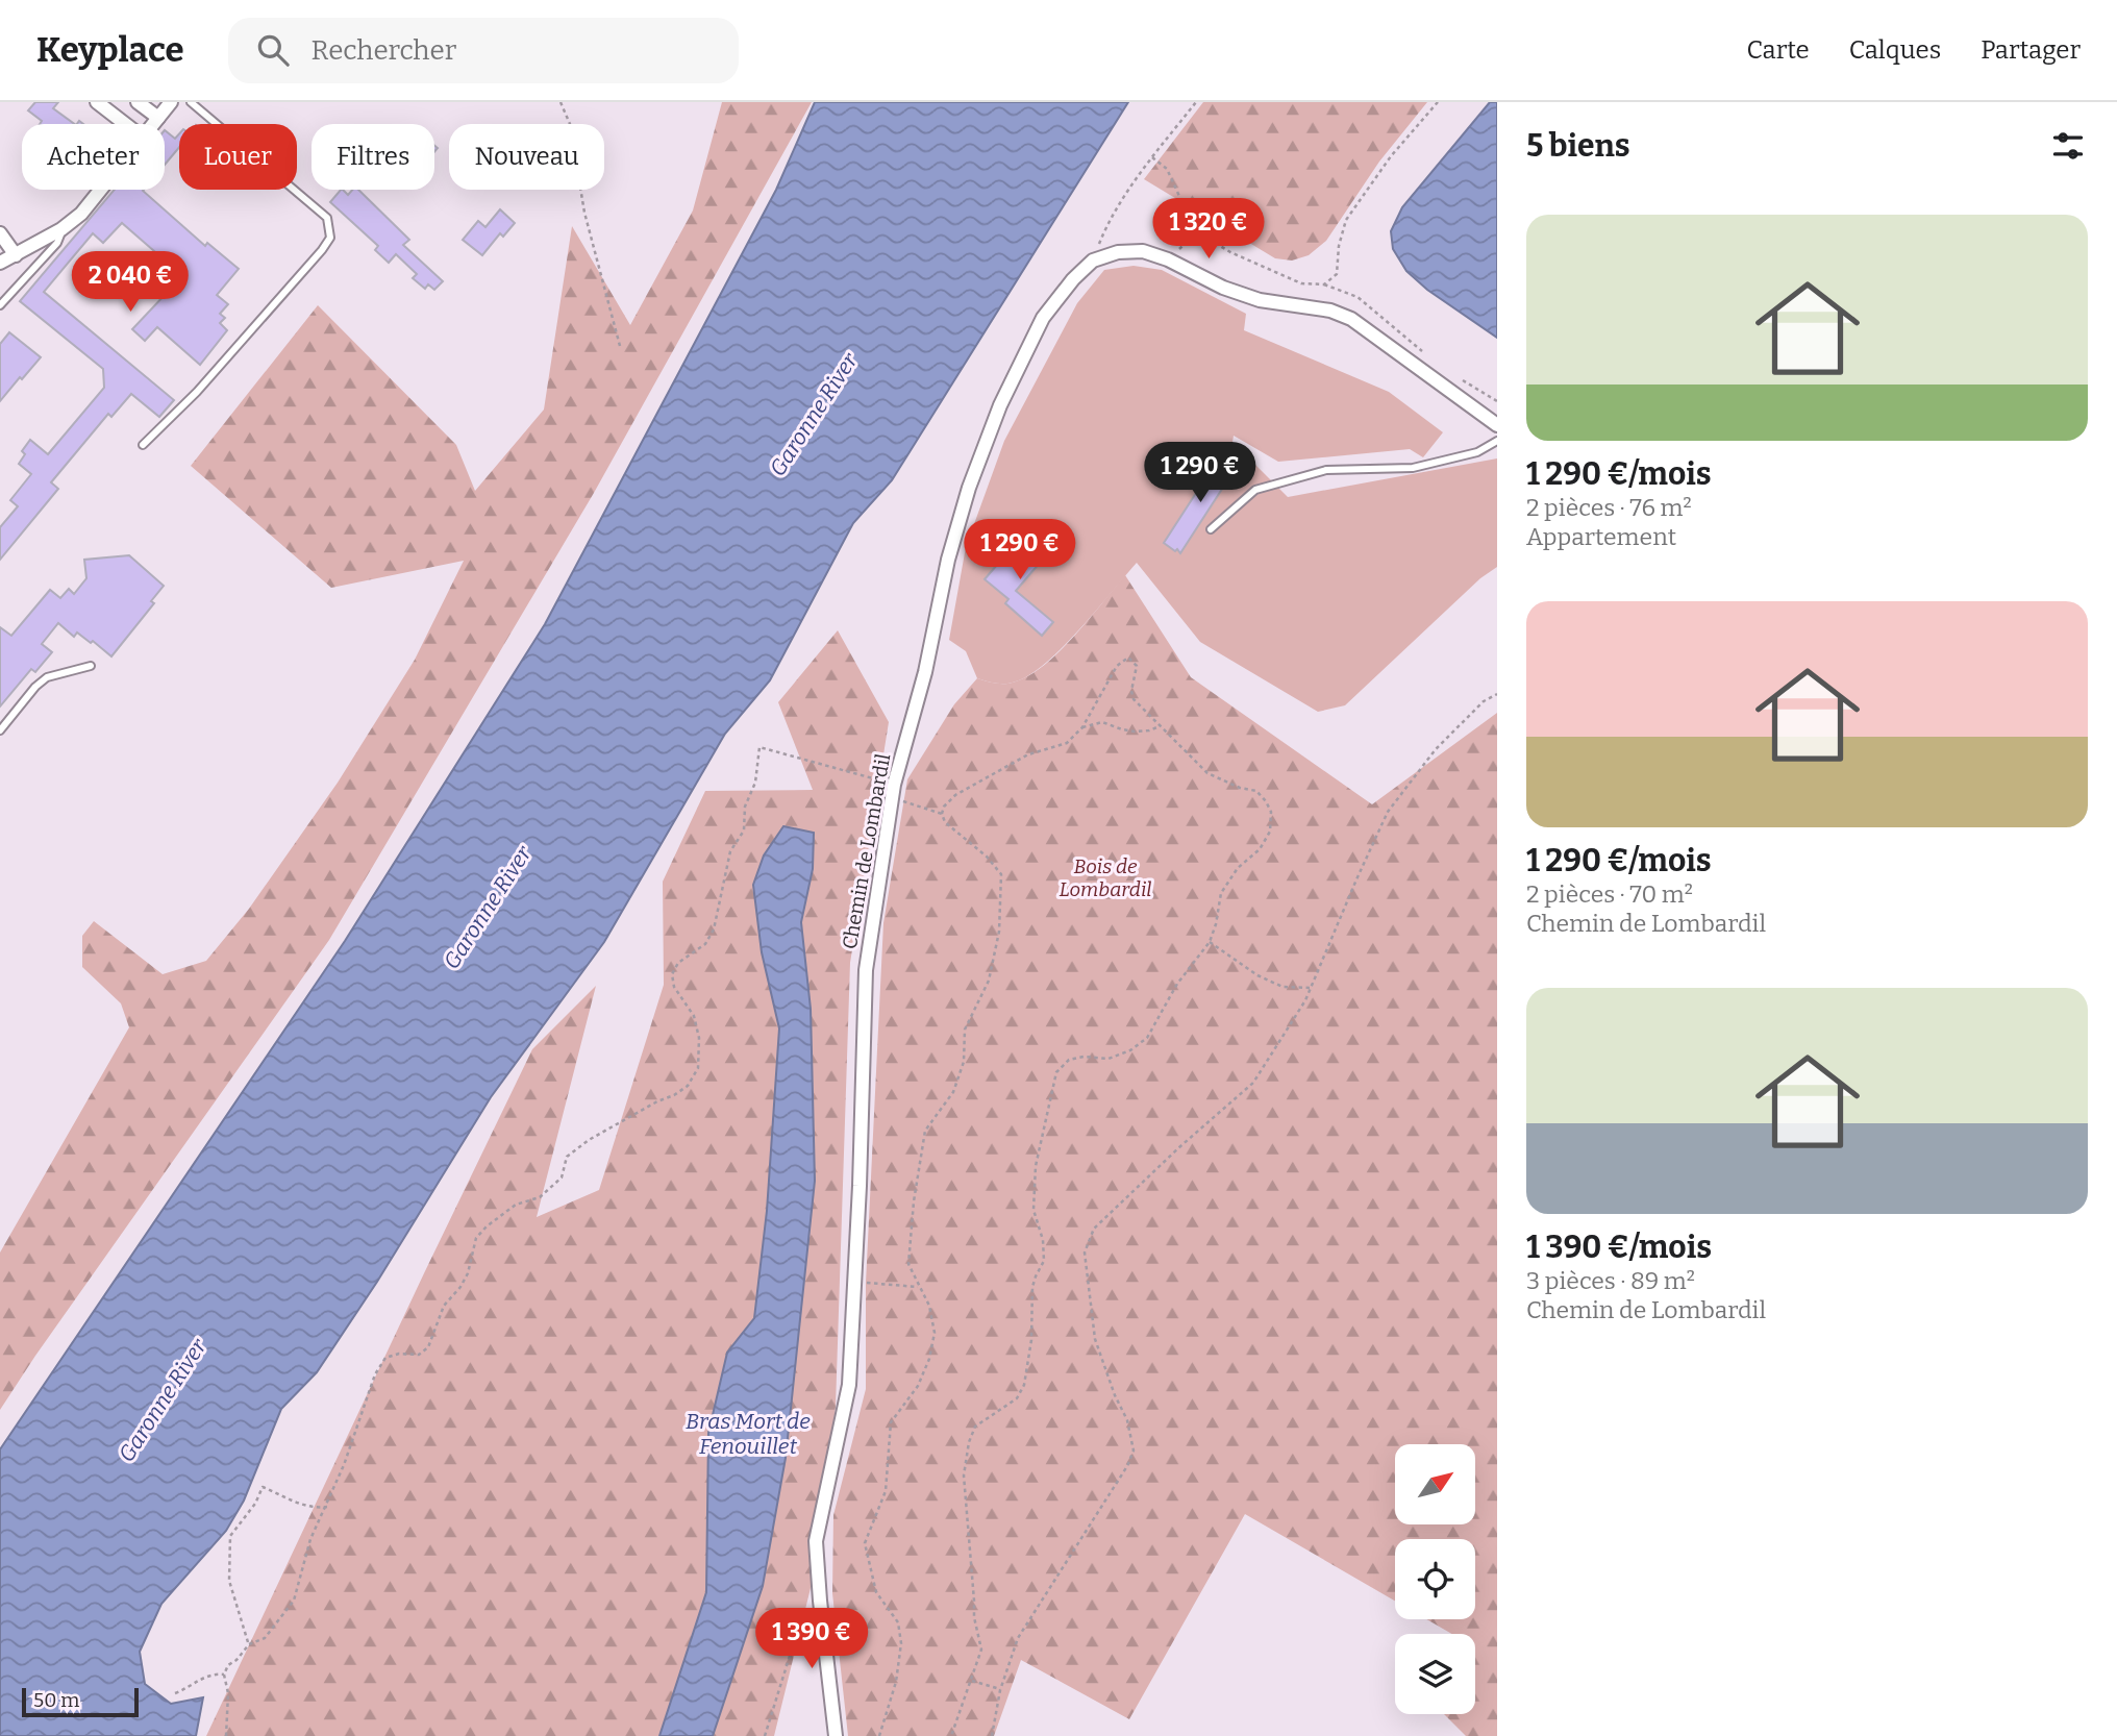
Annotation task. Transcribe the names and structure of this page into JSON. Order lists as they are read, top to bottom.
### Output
{
  "streets": {
    "street": ["Chemin de Lombardil"]
  },
  "water": ["Garonne River", "Bras Mort de Fenouillet"],
  "parks": ["Bois de Lombardil"],
  "scale_bar": "50 m",
  "north": "top right",
  "page": {
    "header": "Keyplace",
    "search": "Rechercher",
    "nav": ["Carte", "Calques", "Partager"],
    "heading": "5 biens",
    "chip": [
      "Acheter",
      "Louer",
      "Filtres",
      "Nouveau"
    ],
    "list": [
      {
        "name": "1 290 €/mois",
        "note": "2 pièces · 76 m² · Appartement"
      },
      {
        "name": "1 290 €/mois",
        "note": "2 pièces · 70 m² · Chemin de Lombardil"
      },
      {
        "name": "1 390 €/mois",
        "note": "3 pièces · 89 m² · Chemin de Lombardil"
      }
    ],
    "price": [
      "1 320 €",
      "2 040 €",
      "1 290 €",
      "1 290 €",
      "1 390 €"
    ],
    "scale": "50 m"
  }
}
